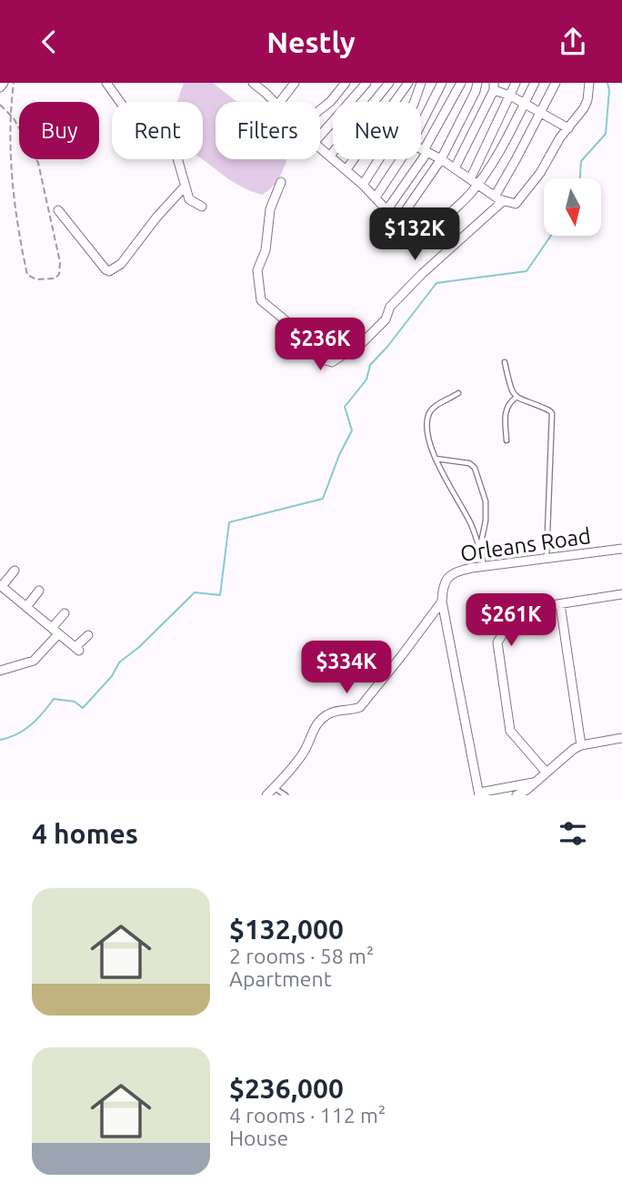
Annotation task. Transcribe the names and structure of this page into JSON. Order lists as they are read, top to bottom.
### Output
{
  "streets": {
    "street": ["Orleans Road"]
  },
  "north": "bottom",
  "page": {
    "header": "Nestly",
    "chip": [
      "Buy",
      "Rent",
      "Filters",
      "New"
    ],
    "price": [
      "$132K",
      "$236K",
      "$261K",
      "$334K"
    ],
    "heading": "4 homes",
    "list": [
      {
        "name": "$132,000",
        "note": "2 rooms · 58 m² · Apartment"
      },
      {
        "name": "$236,000",
        "note": "4 rooms · 112 m² · House"
      }
    ]
  }
}
